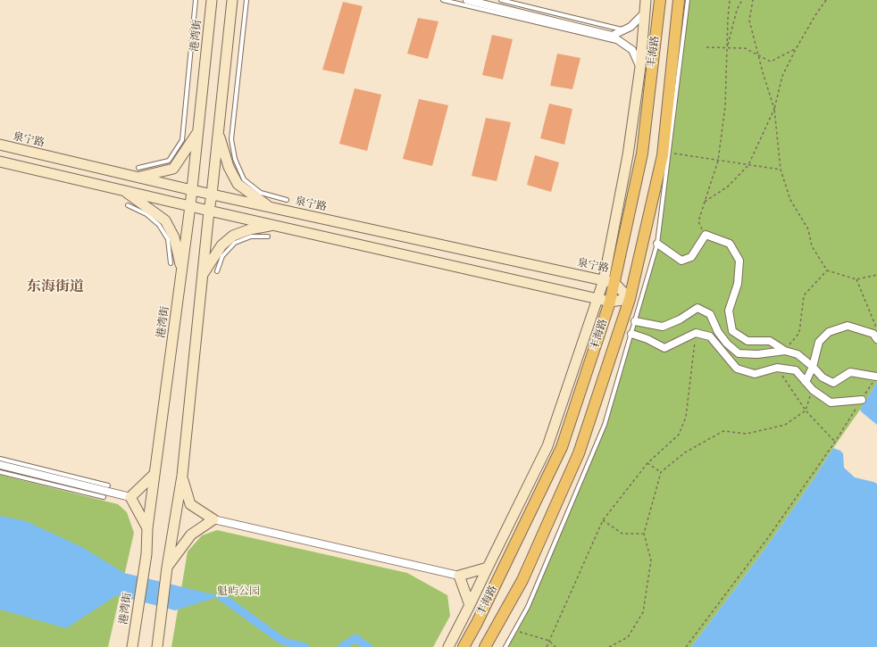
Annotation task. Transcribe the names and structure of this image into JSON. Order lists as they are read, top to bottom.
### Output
{
  "streets": {
    "main road": ["丰海路"],
    "street": ["港湾街", "泉宁路"]
  },
  "crossings": [
    ["港湾街", "泉宁路"],
    ["丰海路", "泉宁路"]
  ],
  "districts": ["东海街道"],
  "parks": ["魁屿公园"]
}
